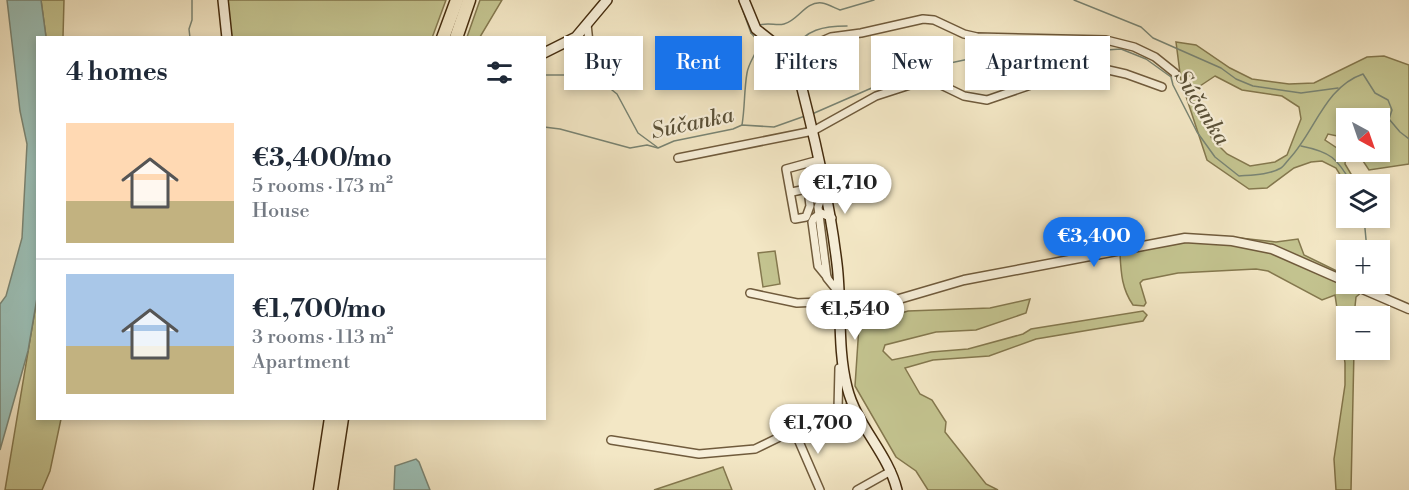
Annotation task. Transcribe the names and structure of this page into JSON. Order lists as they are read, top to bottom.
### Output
{
  "water": ["Súčanka"],
  "north": "bottom right",
  "page": {
    "chip": [
      "Buy",
      "Rent",
      "Filters",
      "New",
      "Apartment"
    ],
    "heading": "4 homes",
    "map_buttons": ["+", "−"],
    "list": [
      {
        "name": "€3,400/mo",
        "note": "5 rooms · 173 m² · House"
      },
      {
        "name": "€1,700/mo",
        "note": "3 rooms · 113 m² · Apartment"
      }
    ],
    "price": [
      "€1,710",
      "€3,400",
      "€1,540",
      "€1,700"
    ]
  }
}
